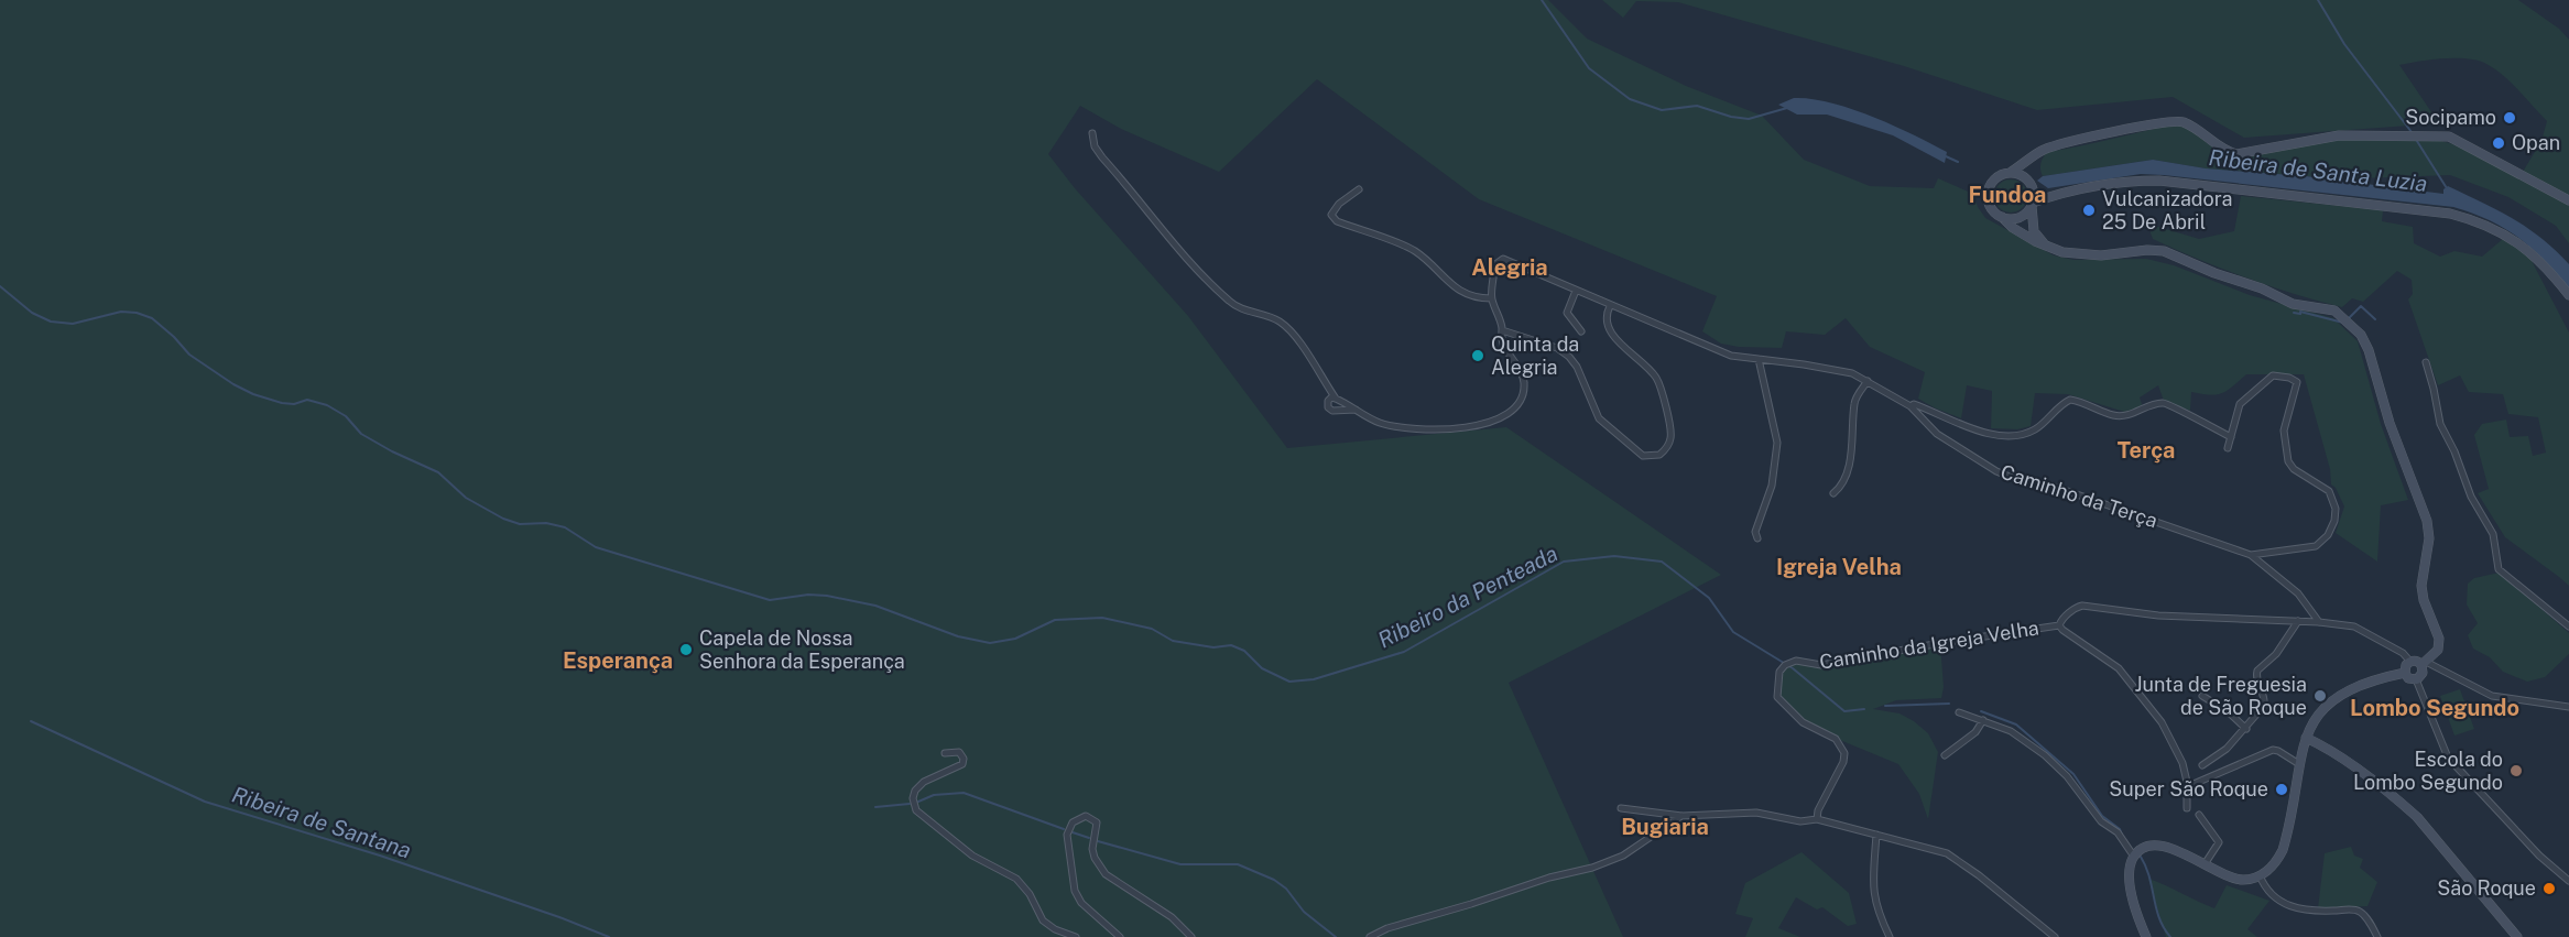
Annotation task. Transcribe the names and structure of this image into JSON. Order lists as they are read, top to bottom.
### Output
{
  "streets": {
    "street": ["Caminho da Terça", "Caminho da Igreja Velha"]
  },
  "crossings": [
    ["Caminho da Terça", "Caminho da Igreja Velha"]
  ],
  "districts": [
    "Fundoa",
    "Alegria",
    "Terça",
    "Igreja Velha",
    "Esperança",
    "Lombo Segundo",
    "Bugiaria"
  ],
  "water": ["Ribeira de Santa Luzia", "Ribeiro da Penteada", "Ribeira de Santana"],
  "places": [
    "Socipamo",
    "Opan",
    "Vulcanizadora 25 De Abril",
    "Quinta da Alegria",
    "Capela de Nossa Senhora da Esperança",
    "Junta de Freguesia de São Roque",
    "Escola do Lombo Segundo",
    "Super São Roque",
    "São Roque"
  ]
}
